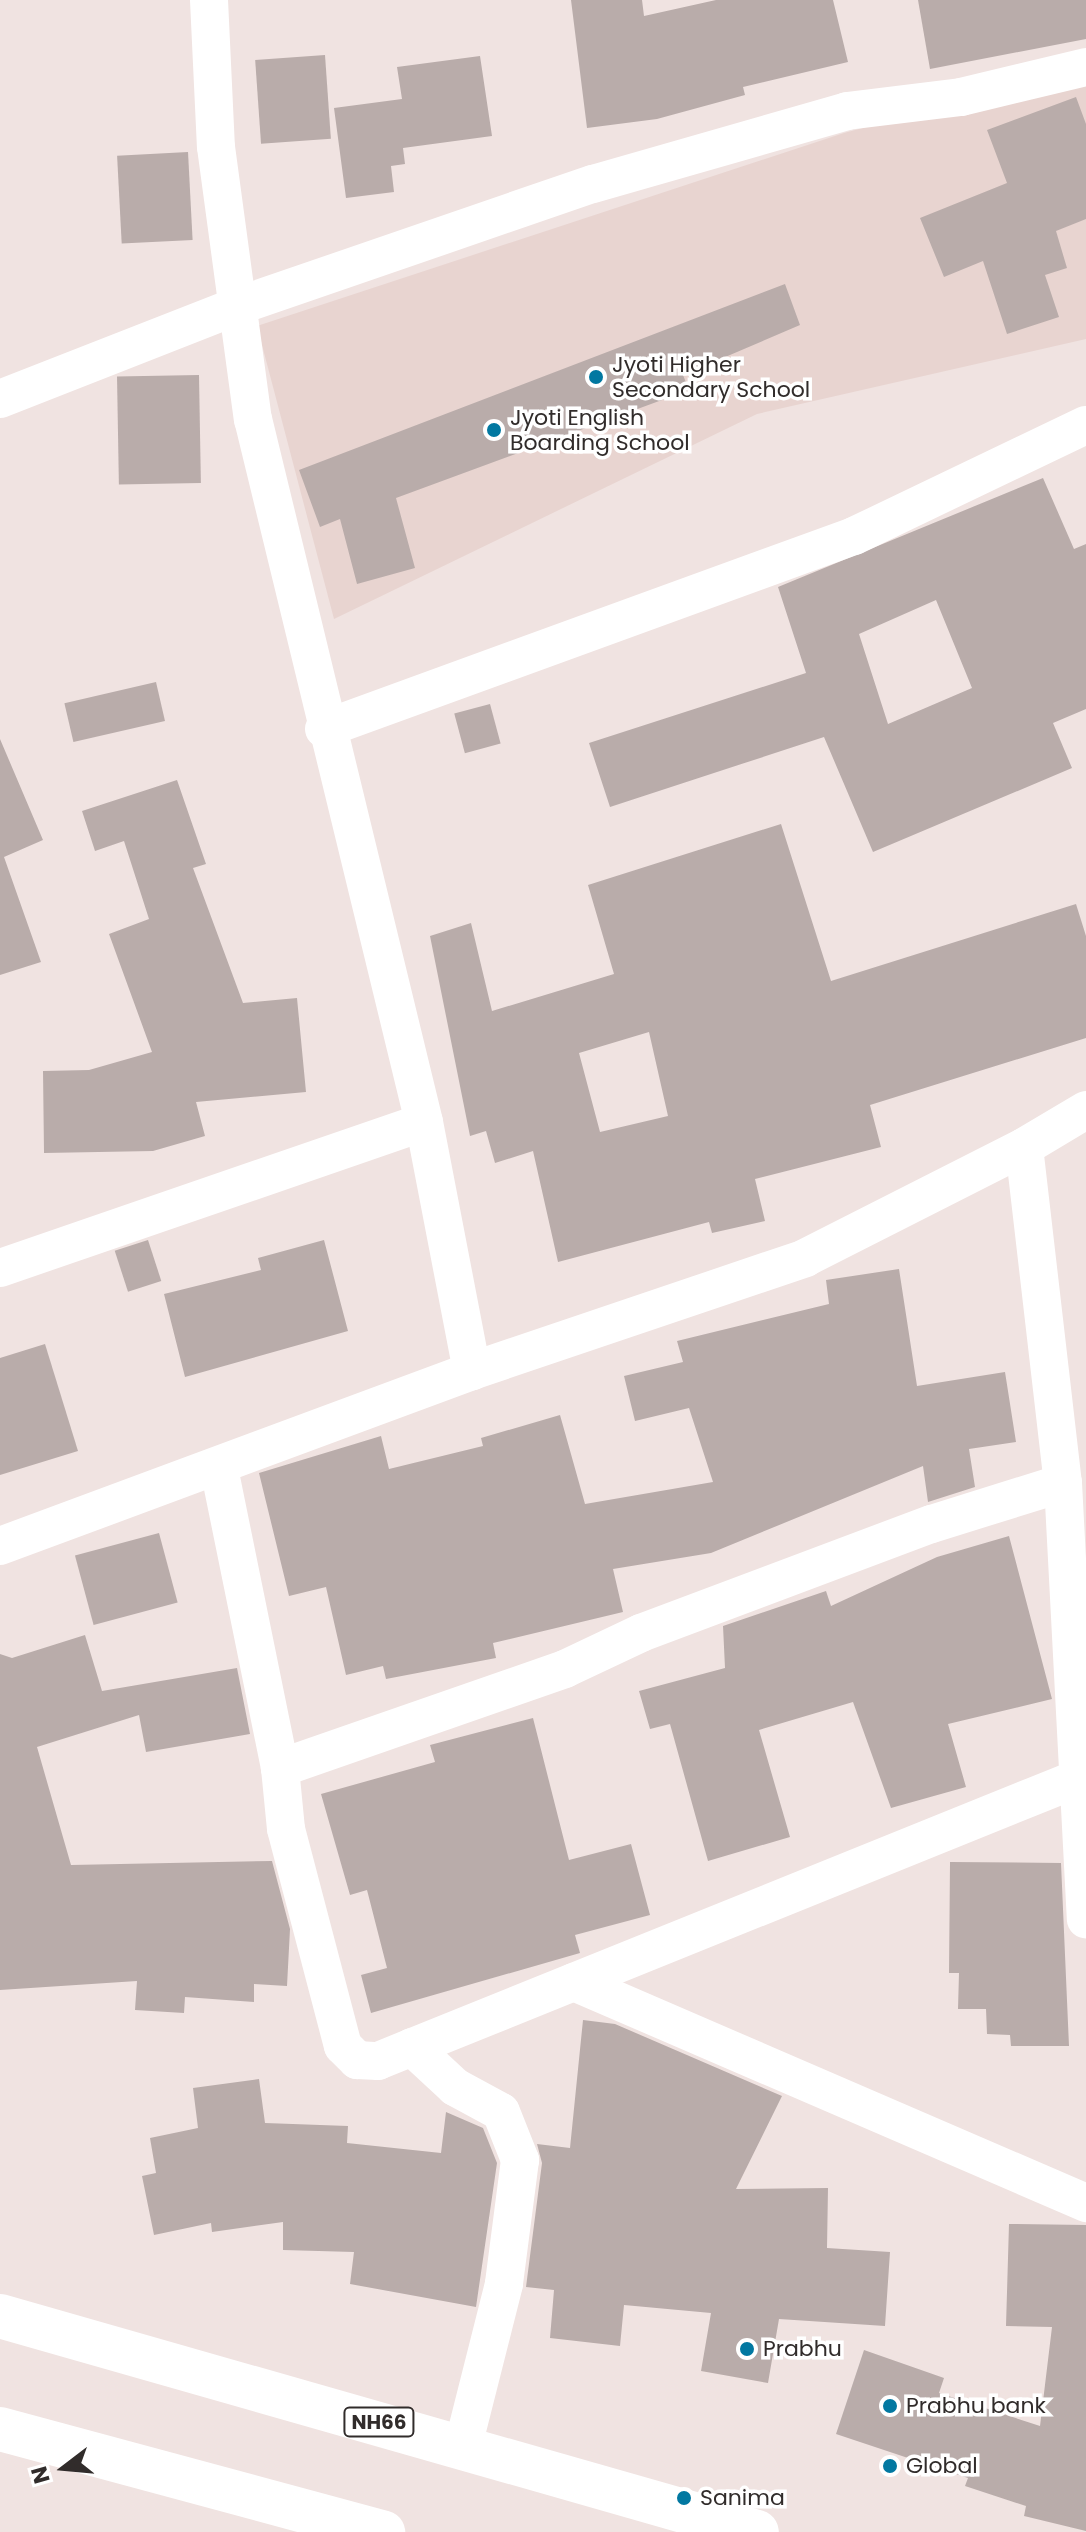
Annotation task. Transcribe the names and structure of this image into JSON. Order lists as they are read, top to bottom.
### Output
{
  "streets": {
    "highway": ["NH66"]
  },
  "places": [
    "Jyoti Higher Secondary School",
    "Jyoti English Boarding School",
    "Prabhu",
    "Prabhu bank",
    "Global",
    "Sanima"
  ],
  "north": "left"
}
